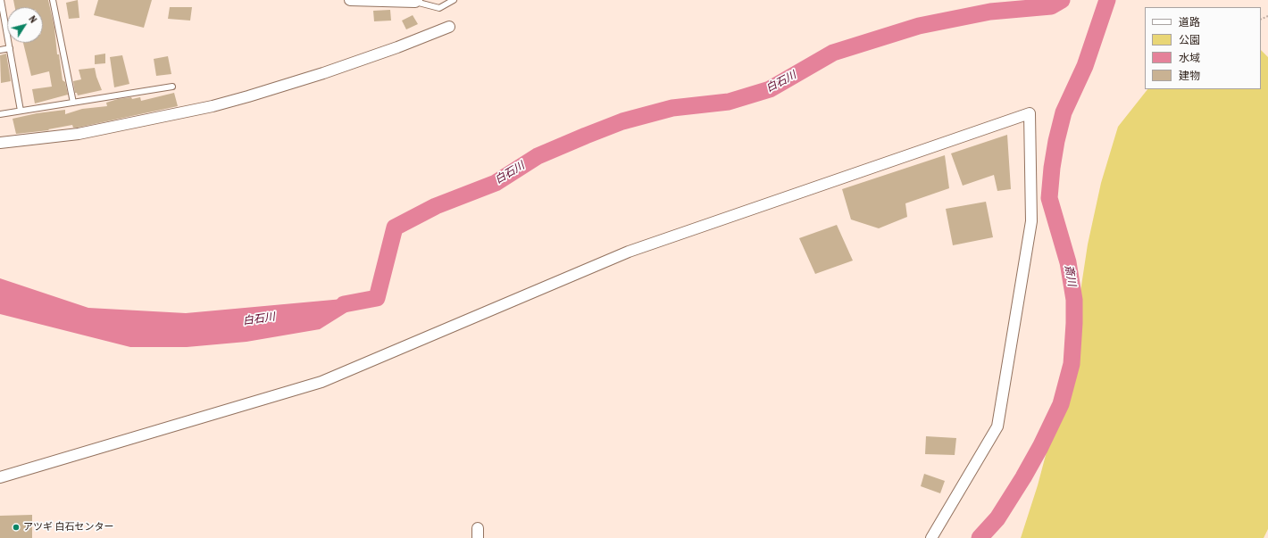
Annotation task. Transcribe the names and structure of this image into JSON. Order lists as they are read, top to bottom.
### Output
{
  "water": ["白石川", "斎川"],
  "places": ["アツギ 白石センター"],
  "legend": [
    "道路",
    "公園",
    "水域",
    "建物"
  ],
  "north": "top right"
}
